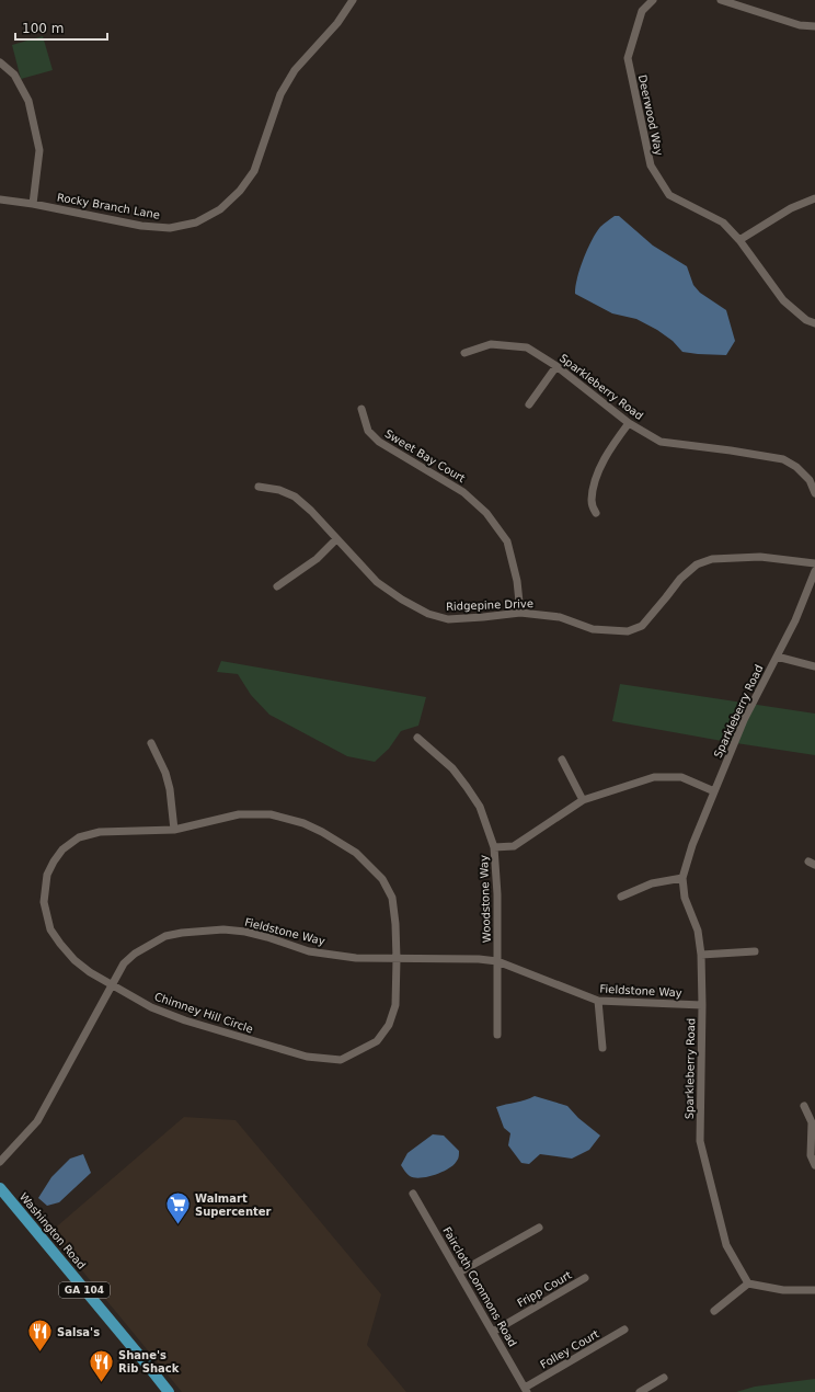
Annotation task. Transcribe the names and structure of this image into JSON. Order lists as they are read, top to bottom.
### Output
{
  "streets": {
    "main road": ["Washington Road", "GA 104"],
    "street": [
      "Deerwood Way",
      "Rocky Branch Lane",
      "Sparkleberry Road",
      "Sweet Bay Court",
      "Ridgepine Drive",
      "Woodstone Way",
      "Fieldstone Way",
      "Chimney Hill Circle",
      "Faircloth Commons Road",
      "Fripp Court",
      "Folley Court"
    ]
  },
  "crossings": [
    ["Sparkleberry Road", "Fieldstone Way"],
    ["Sweet Bay Court", "Ridgepine Drive"],
    ["Woodstone Way", "Fieldstone Way"],
    ["Fieldstone Way", "Chimney Hill Circle"],
    ["Faircloth Commons Road", "Fripp Court"],
    ["Faircloth Commons Road", "Folley Court"]
  ],
  "places": {
    "supermarket": ["Walmart Supercenter"],
    "restaurant": ["Salsa's", "Shane's Rib Shack"]
  },
  "scale_bar": "100 m"
}
